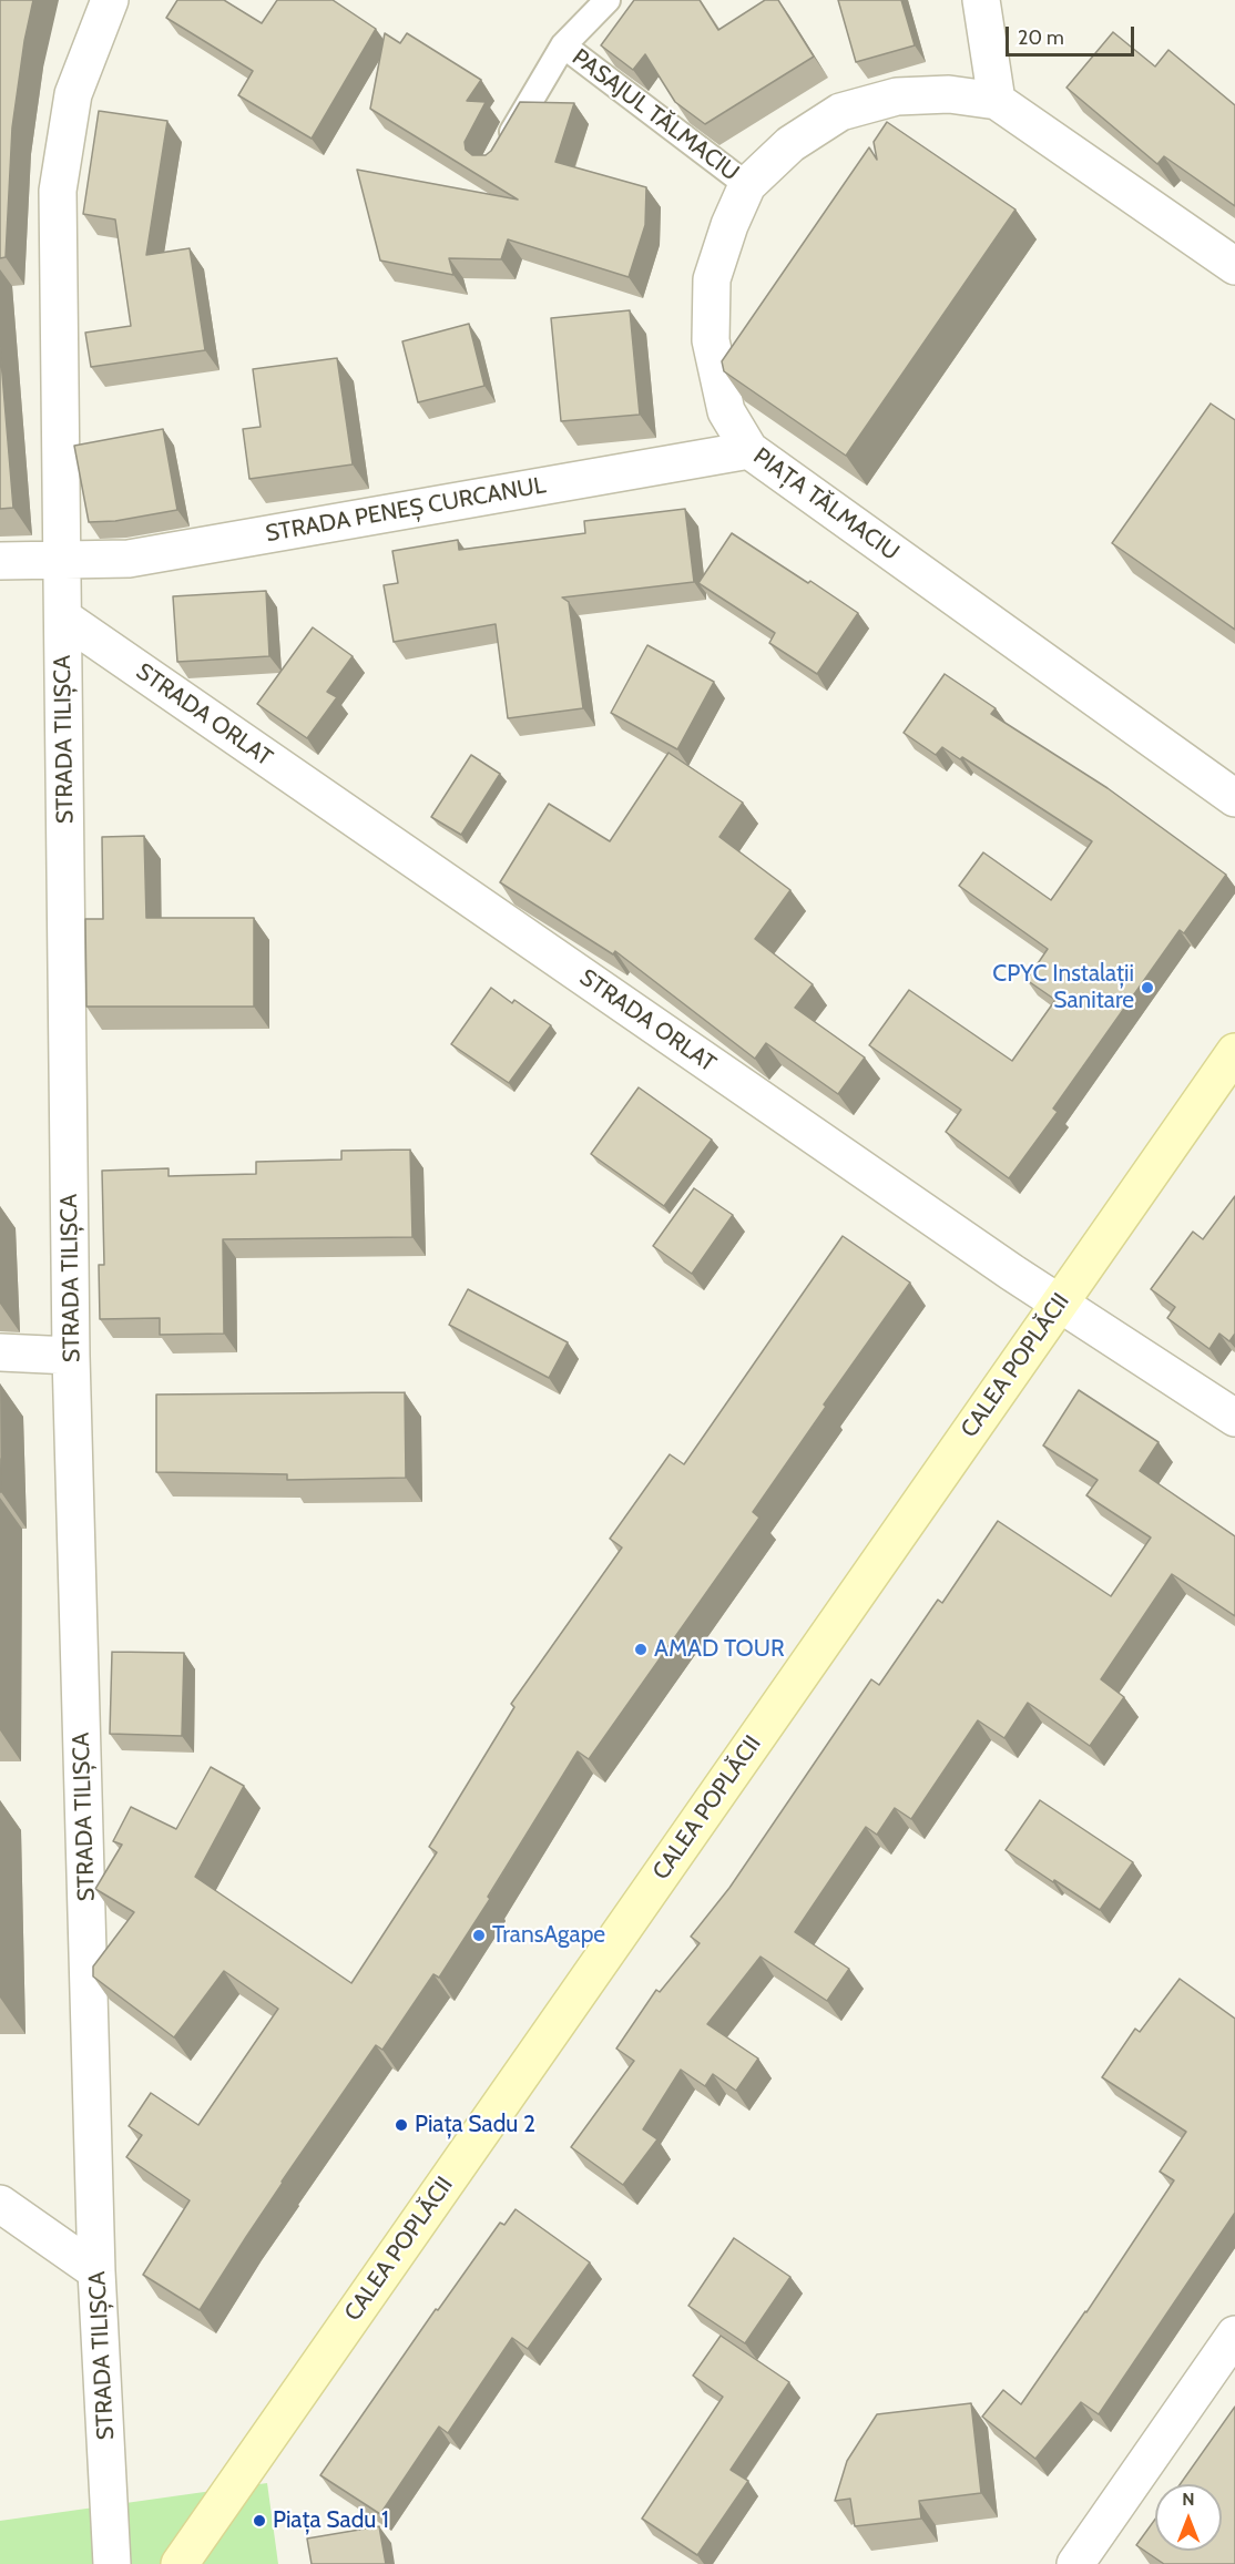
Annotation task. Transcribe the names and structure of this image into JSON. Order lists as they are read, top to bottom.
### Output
{
  "streets": {
    "main road": ["CALEA POPLĂCII"],
    "street": [
      "PIAȚA TĂLMACIU",
      "STRADA PENEȘ CURCANUL",
      "STRADA ORLAT",
      "STRADA TILIȘCA"
    ],
    "lane": ["PASAJUL TĂLMACIU"]
  },
  "crossings": [
    ["PASAJUL TĂLMACIU", "PIAȚA TĂLMACIU"],
    ["PIAȚA TĂLMACIU", "STRADA PENEȘ CURCANUL"],
    ["STRADA PENEȘ CURCANUL", "STRADA TILIȘCA"],
    ["STRADA ORLAT", "STRADA TILIȘCA"],
    ["STRADA ORLAT", "CALEA POPLĂCII"]
  ],
  "places": [
    "CPYC Instalații Sanitare",
    "AMAD TOUR",
    "TransAgape",
    "Piața Sadu 2",
    "Piața Sadu 1"
  ],
  "scale_bar": "20 m",
  "north": "top"
}
